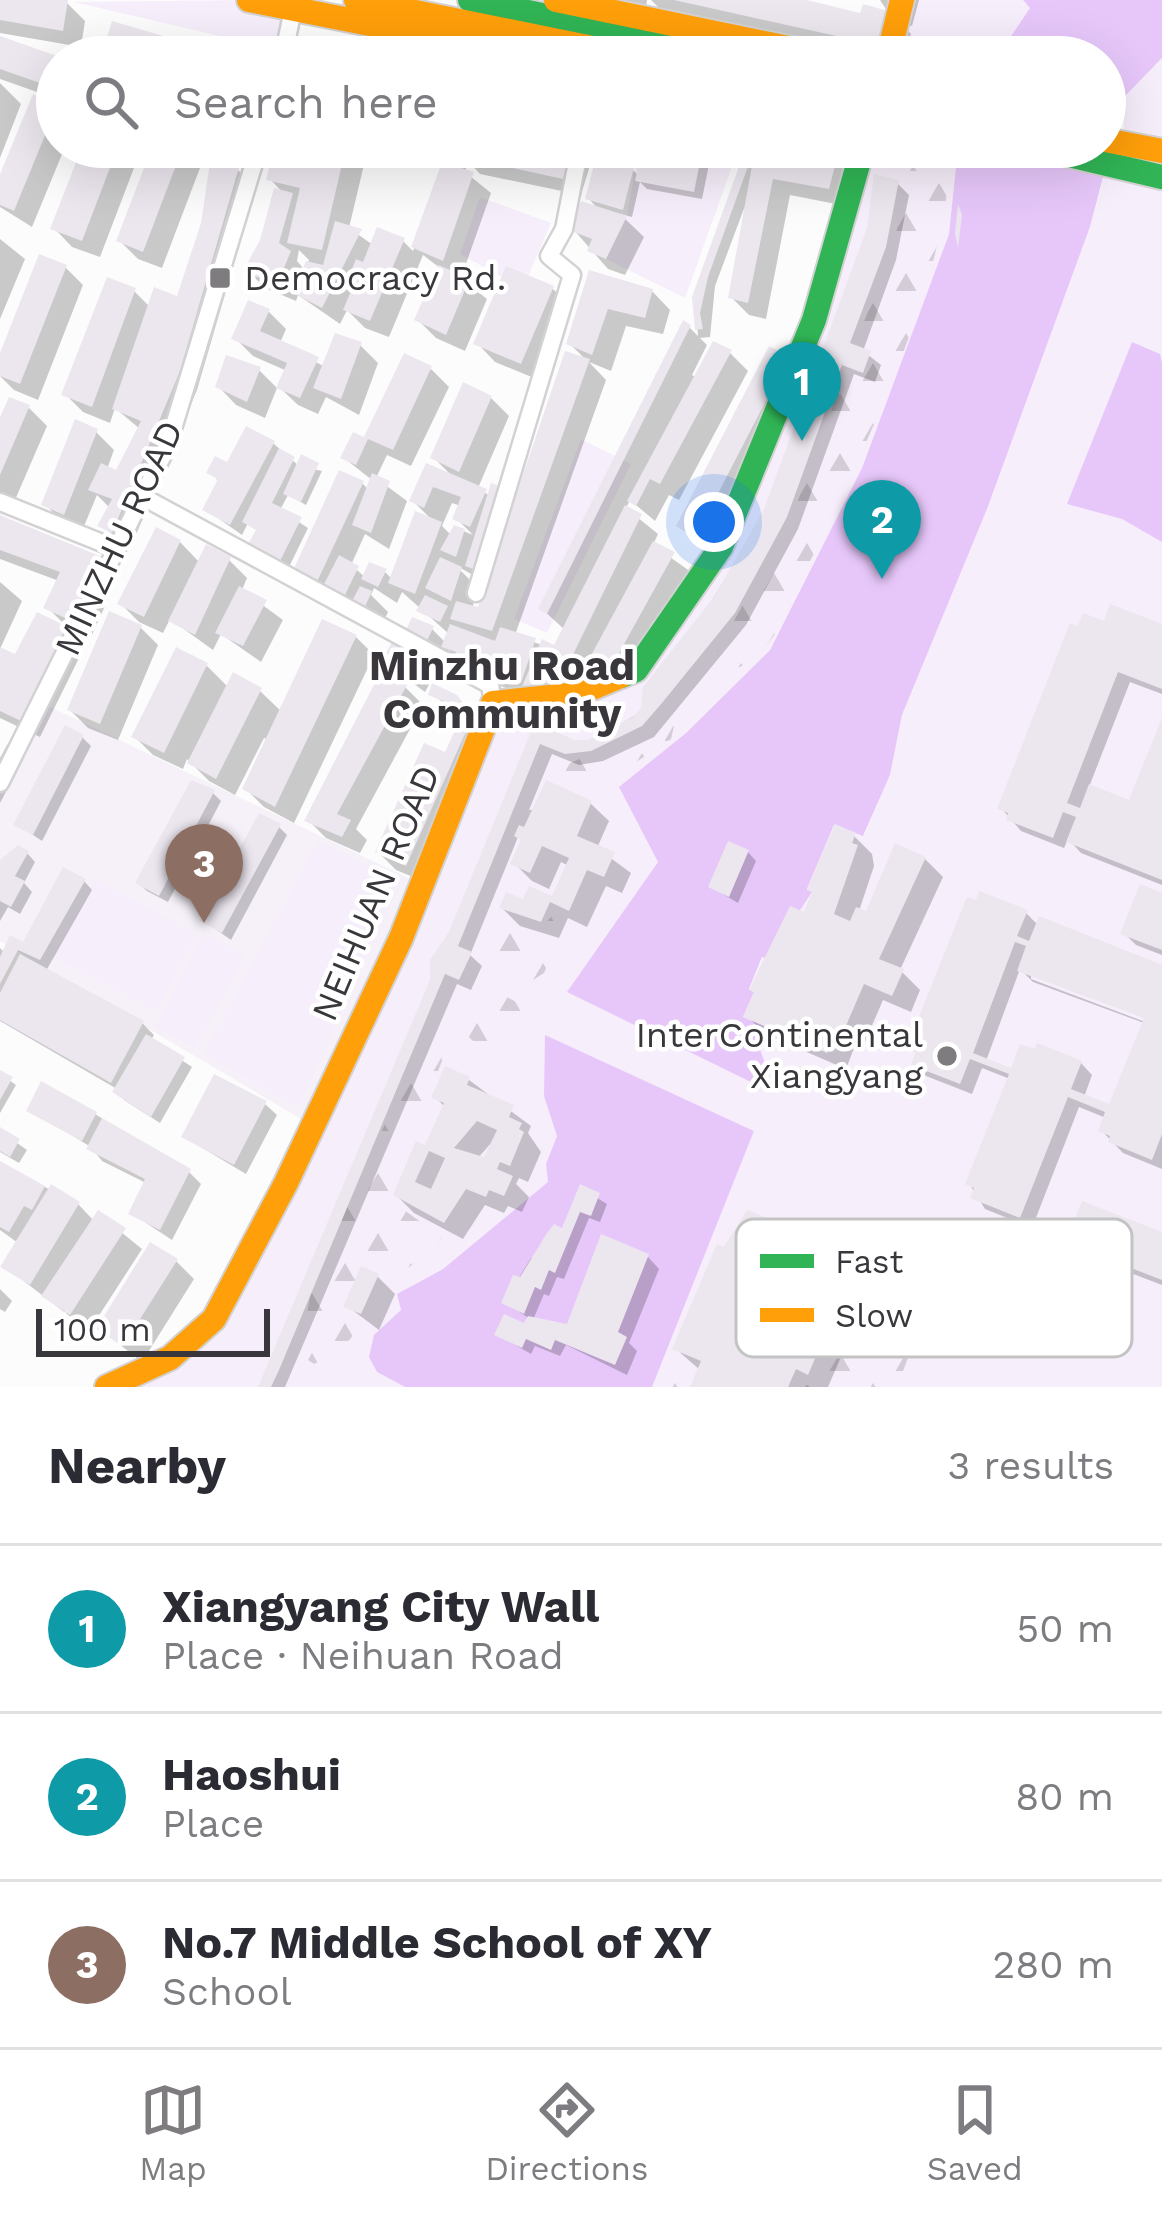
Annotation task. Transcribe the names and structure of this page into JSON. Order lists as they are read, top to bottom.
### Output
{
  "streets": {
    "street": ["MINZHU ROAD", "NEIHUAN ROAD"]
  },
  "districts": ["Minzhu Road Community"],
  "places": {
    "transit": ["Democracy Rd."],
    "other": ["InterContinental Xiangyang"]
  },
  "legend": ["Fast", "Slow"],
  "scale_bar": "100 m",
  "page": {
    "search": "Search here",
    "pins": ["1", "2", "3"],
    "scale": "100 m",
    "heading": ["Nearby", "3 results"],
    "list": [
      {
        "mark": "1",
        "name": "Xiangyang City Wall",
        "note": "Place · Neihuan Road",
        "value": "50 m"
      },
      {
        "mark": "2",
        "name": "Haoshui",
        "note": "Place",
        "value": "80 m"
      },
      {
        "mark": "3",
        "name": "No.7 Middle School of XY",
        "note": "School",
        "value": "280 m"
      }
    ],
    "nav": ["Map", "Directions", "Saved"]
  }
}
